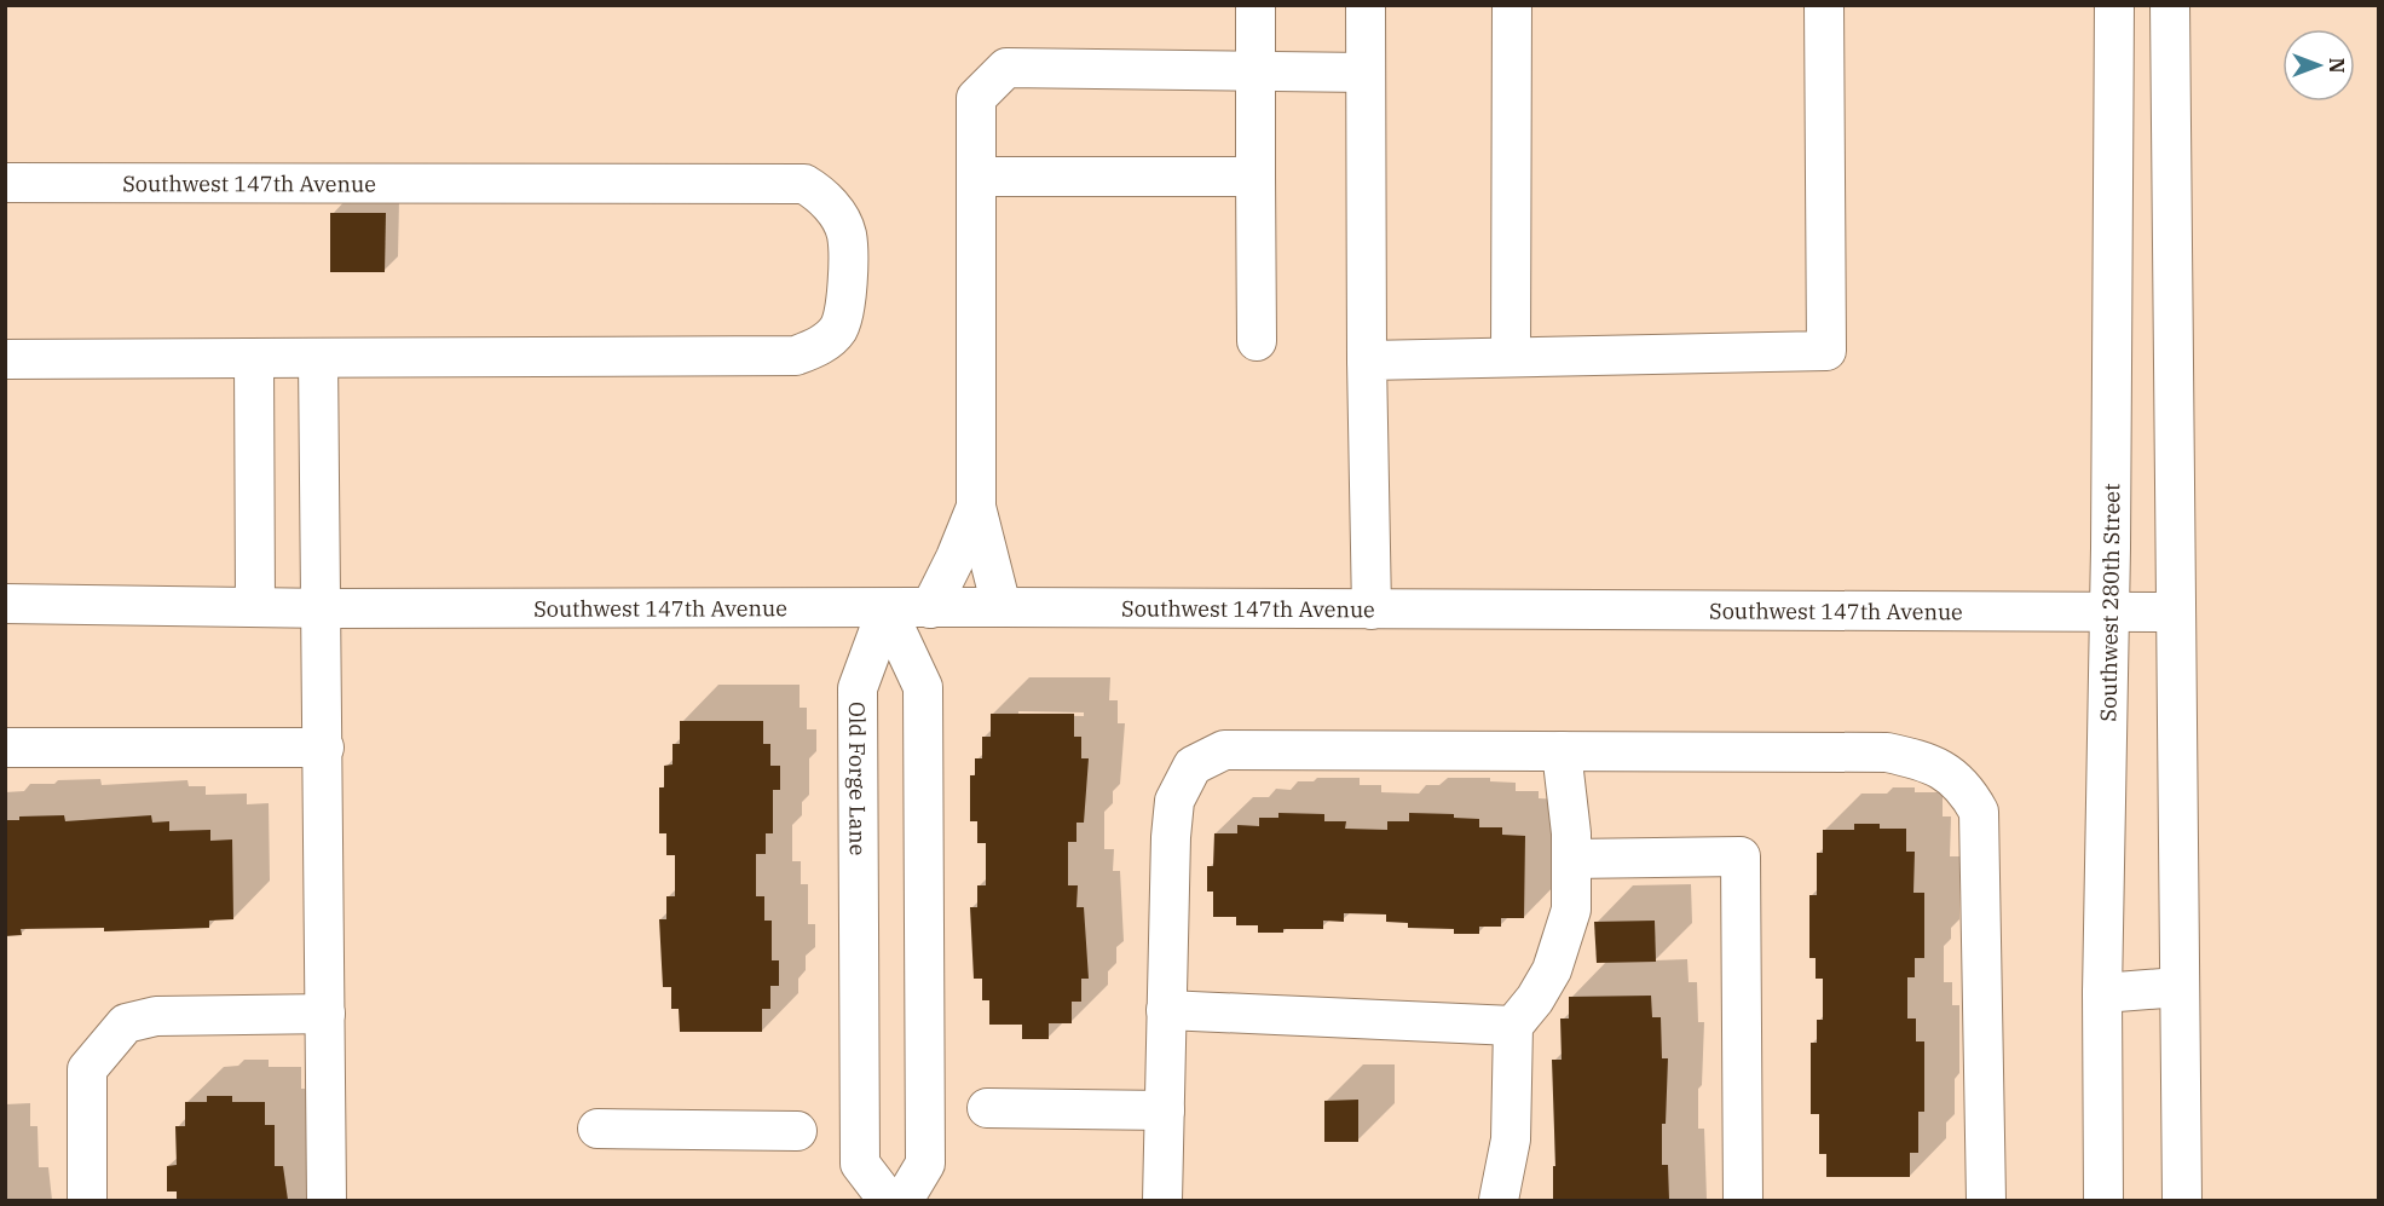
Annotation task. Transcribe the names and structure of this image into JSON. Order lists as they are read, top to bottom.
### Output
{
  "streets": {
    "street": ["Southwest 147th Avenue", "Southwest 280th Street", "Old Forge Lane"]
  },
  "crossings": [
    ["Southwest 147th Avenue", "Southwest 280th Street"],
    ["Southwest 147th Avenue", "Old Forge Lane"]
  ],
  "north": "right"
}
